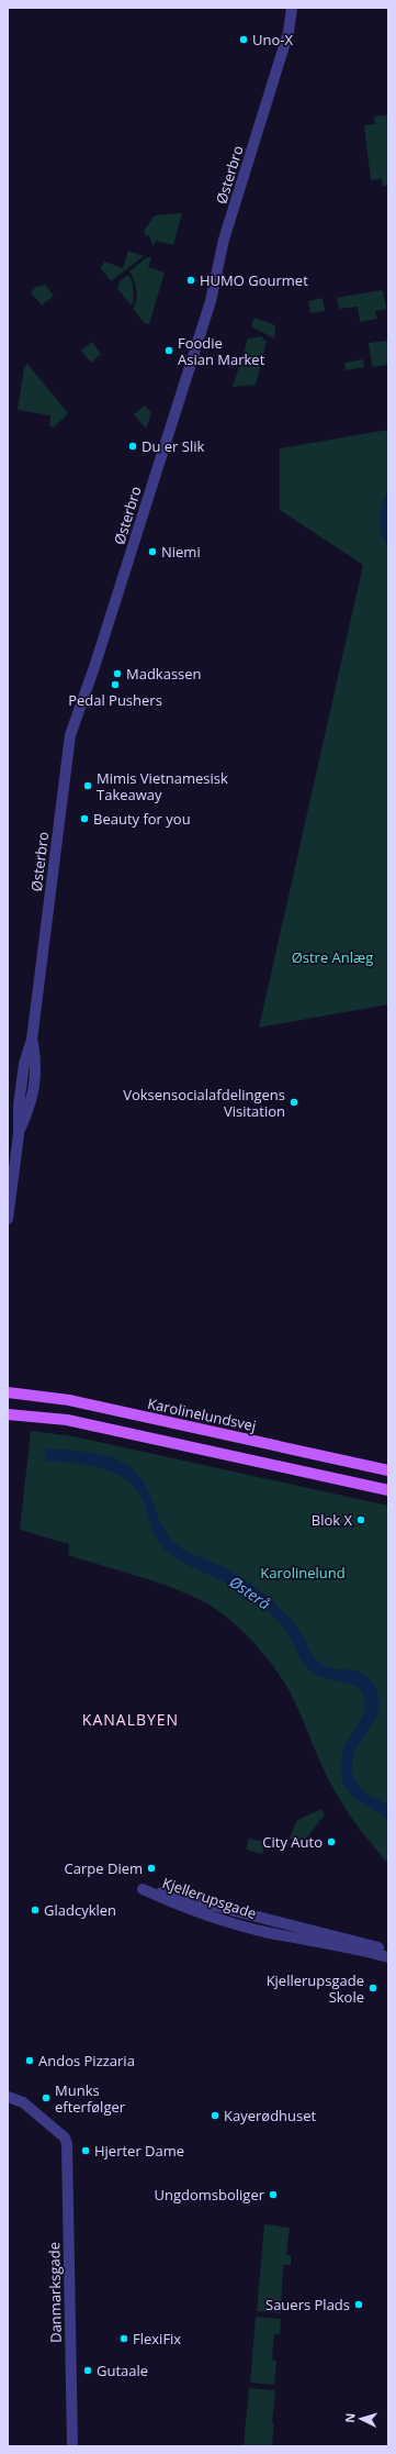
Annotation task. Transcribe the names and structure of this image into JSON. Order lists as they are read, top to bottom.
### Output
{
  "streets": {
    "main road": ["Karolinelundsvej"],
    "street": ["Østerbro", "Kjellerupsgade", "Danmarksgade"]
  },
  "districts": ["KANALBYEN"],
  "water": ["Østerå"],
  "parks": ["Østre Anlæg", "Karolinelund"],
  "places": [
    "Uno-X",
    "HUMO Gourmet",
    "Foodie Asian Market",
    "Du er Slik",
    "Niemi",
    "Madkassen",
    "Pedal Pushers",
    "Mimis Vietnamesisk Takeaway",
    "Beauty for you",
    "Voksensocialafdelingens Visitation",
    "Blok X",
    "City Auto",
    "Carpe Diem",
    "Gladcyklen",
    "Kjellerupsgade Skole",
    "Andos Pizzaria",
    "Munks efterfølger",
    "Kayerødhuset",
    "Hjerter Dame",
    "Ungdomsboliger",
    "Sauers Plads",
    "FlexiFix",
    "Gutaale"
  ],
  "north": "left"
}
